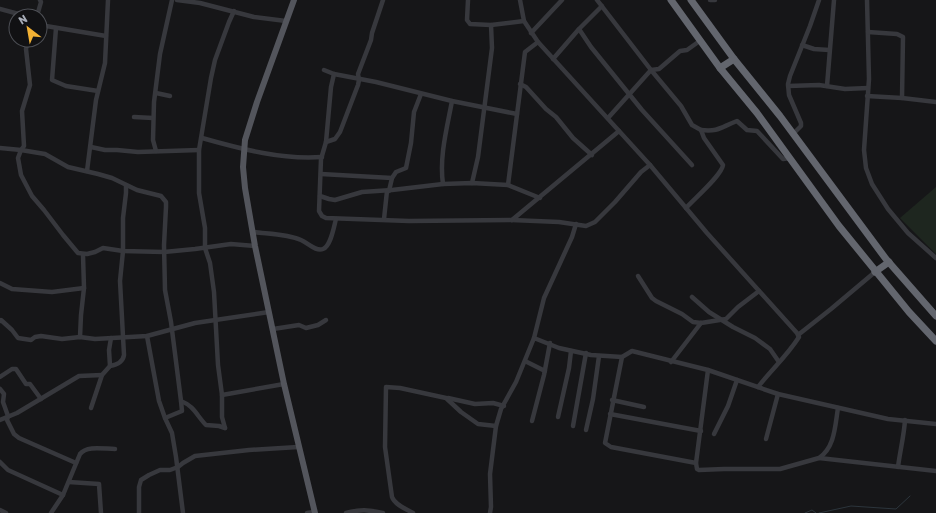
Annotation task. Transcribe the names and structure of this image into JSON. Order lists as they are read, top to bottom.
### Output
{
  "north": "top left"
}
